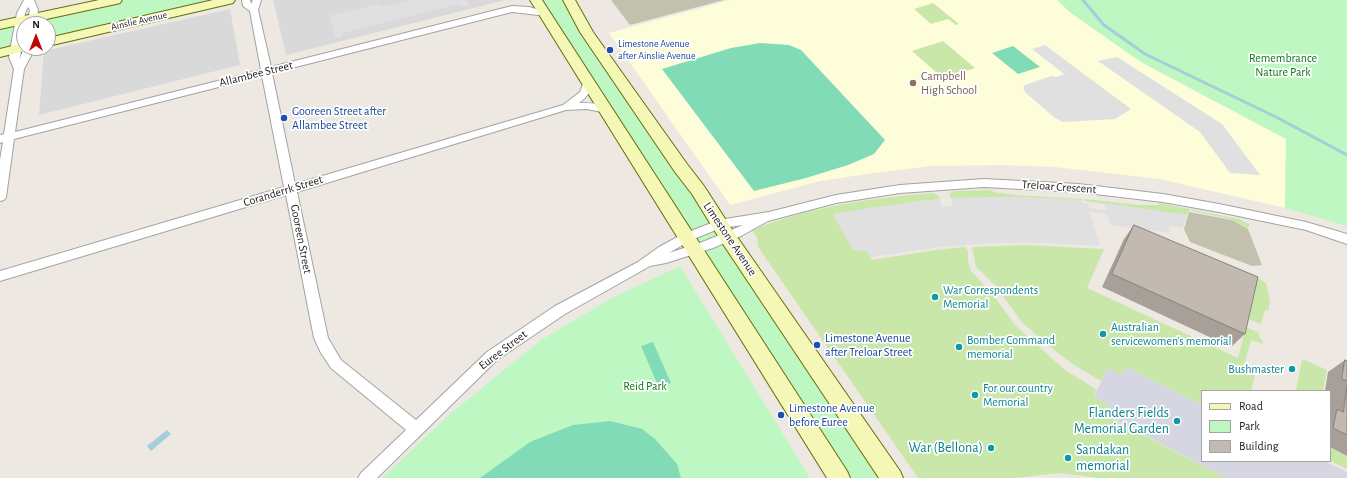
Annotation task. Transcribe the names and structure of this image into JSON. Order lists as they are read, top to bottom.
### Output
{
  "streets": {
    "main road": ["Ainslie Avenue", "Limestone Avenue"],
    "street": [
      "Allambee Street",
      "Treloar Crescent",
      "Coranderrk Street",
      "Gooreen Street",
      "Euree Street"
    ]
  },
  "crossings": [
    ["Allambee Street", "Gooreen Street"],
    ["Treloar Crescent", "Limestone Avenue"],
    ["Treloar Crescent", "Euree Street"],
    ["Coranderrk Street", "Gooreen Street"],
    ["Gooreen Street", "Euree Street"],
    ["Limestone Avenue", "Euree Street"]
  ],
  "parks": ["Remembrance Nature Park", "Reid Park"],
  "places": [
    "Limestone Avenue after Ainslie Avenue",
    "Campbell High School",
    "Gooreen Street after Allambee Street",
    "War Correspondents Memorial",
    "Australian servicewomen's memorial",
    "Limestone Avenue after Treloar Street",
    "Bomber Command memorial",
    "Bushmaster",
    "For our country Memorial",
    "Limestone Avenue before Euree",
    "Flanders Fields Memorial Garden",
    "War (Bellona)",
    "Sandakan memorial"
  ],
  "legend": ["Road", "Park", "Building"],
  "north": "top"
}
